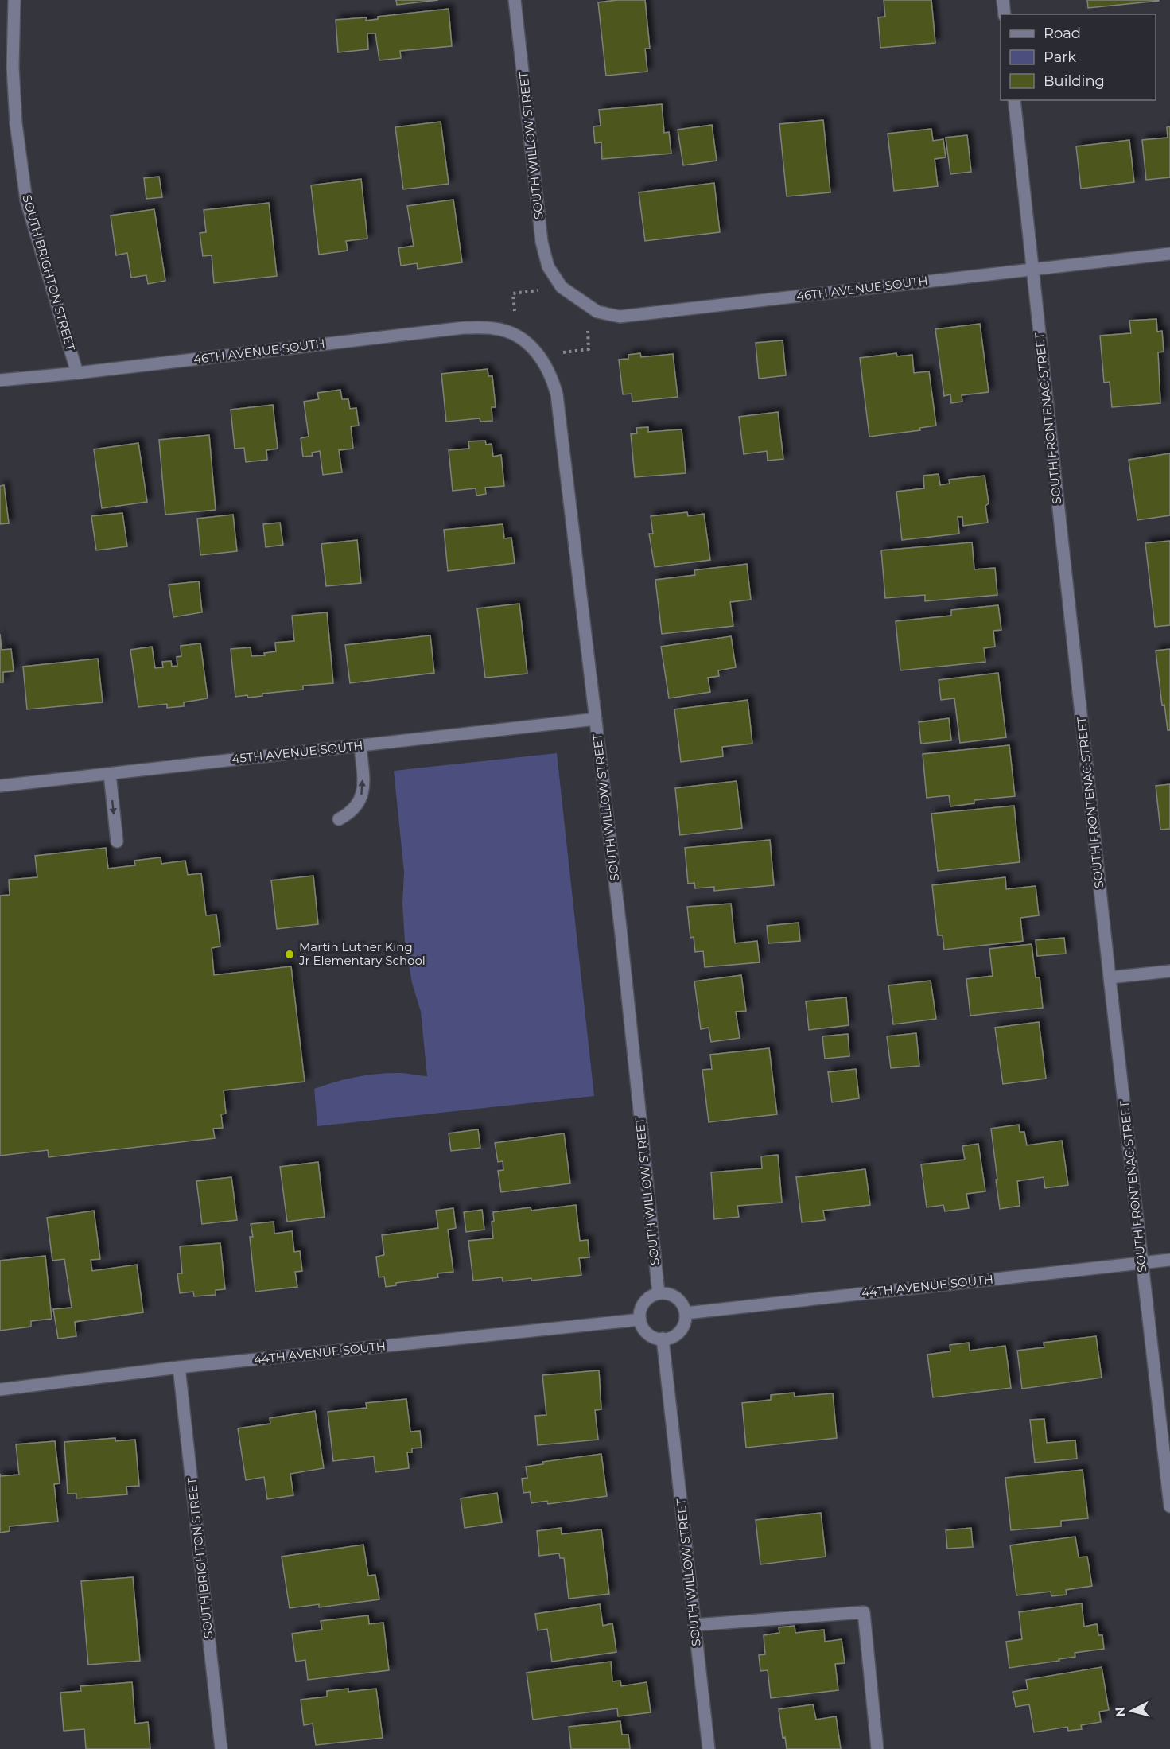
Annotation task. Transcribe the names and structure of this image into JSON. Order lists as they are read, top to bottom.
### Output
{
  "streets": {
    "street": [
      "SOUTH WILLOW STREET",
      "SOUTH BRIGHTON STREET",
      "46TH AVENUE SOUTH",
      "SOUTH FRONTENAC STREET",
      "45TH AVENUE SOUTH",
      "44TH AVENUE SOUTH"
    ]
  },
  "crossings": [
    ["SOUTH WILLOW STREET", "46TH AVENUE SOUTH"],
    ["SOUTH WILLOW STREET", "45TH AVENUE SOUTH"],
    ["SOUTH WILLOW STREET", "44TH AVENUE SOUTH"],
    ["SOUTH BRIGHTON STREET", "46TH AVENUE SOUTH"],
    ["SOUTH BRIGHTON STREET", "44TH AVENUE SOUTH"],
    ["46TH AVENUE SOUTH", "SOUTH FRONTENAC STREET"],
    ["SOUTH FRONTENAC STREET", "44TH AVENUE SOUTH"]
  ],
  "places": ["Martin Luther King Jr Elementary School"],
  "legend": ["Road", "Park", "Building"],
  "north": "left"
}
